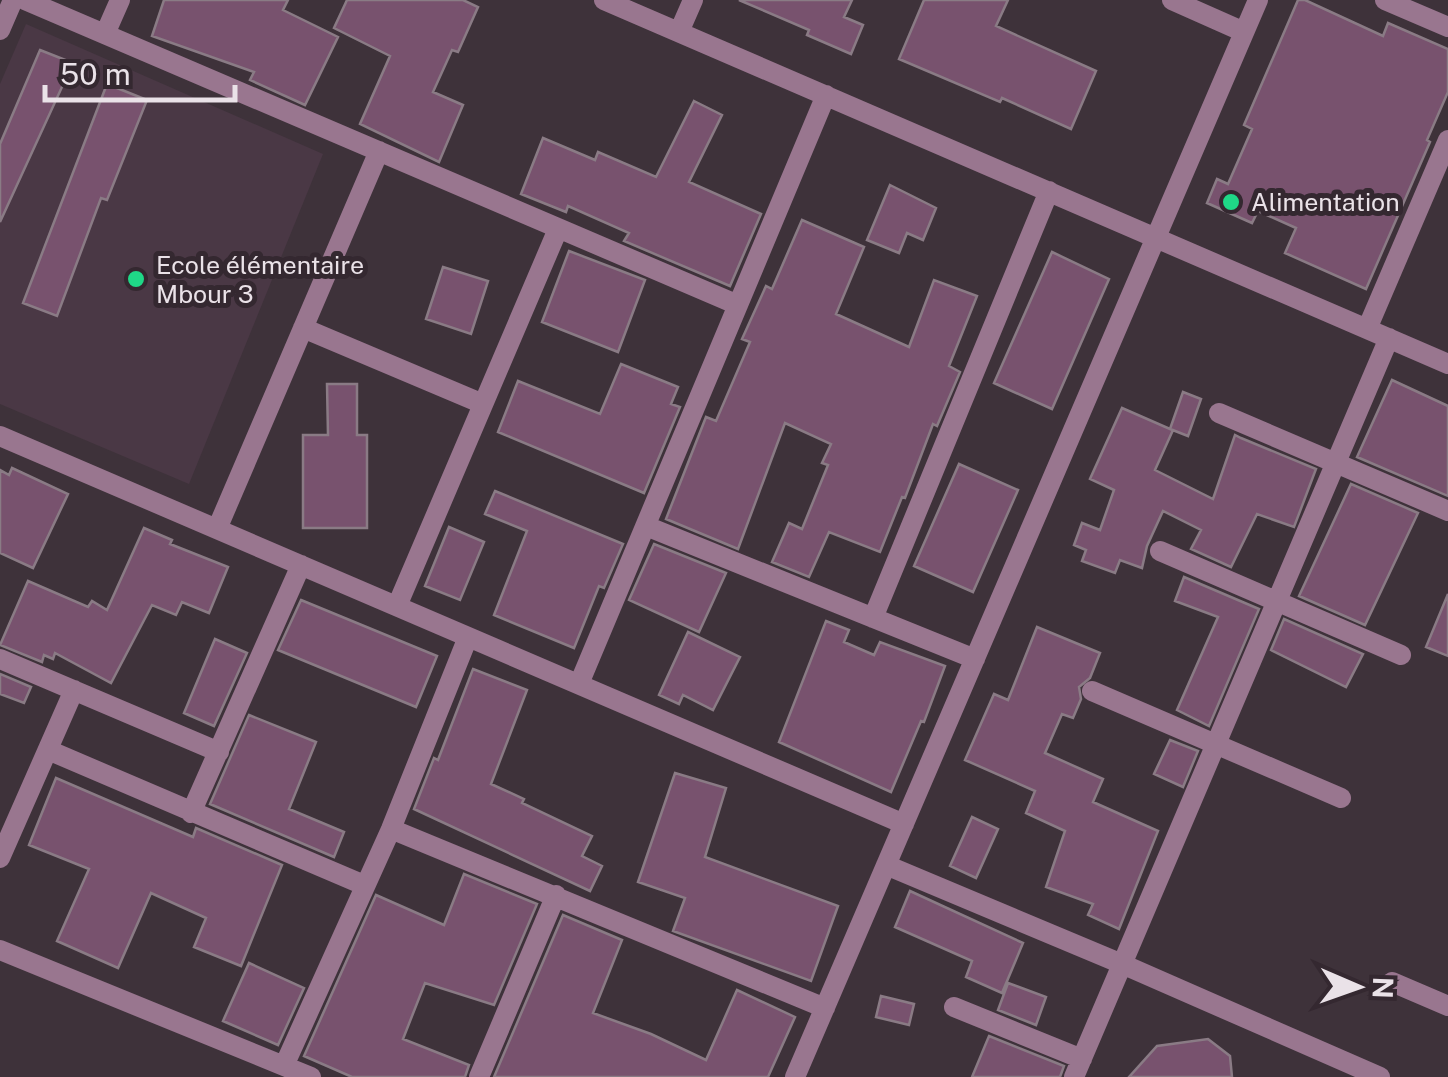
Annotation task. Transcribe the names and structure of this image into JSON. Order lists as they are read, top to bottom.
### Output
{
  "places": ["Alimentation", "Ecole élémentaire Mbour 3"],
  "scale_bar": "50 m",
  "north": "right"
}
